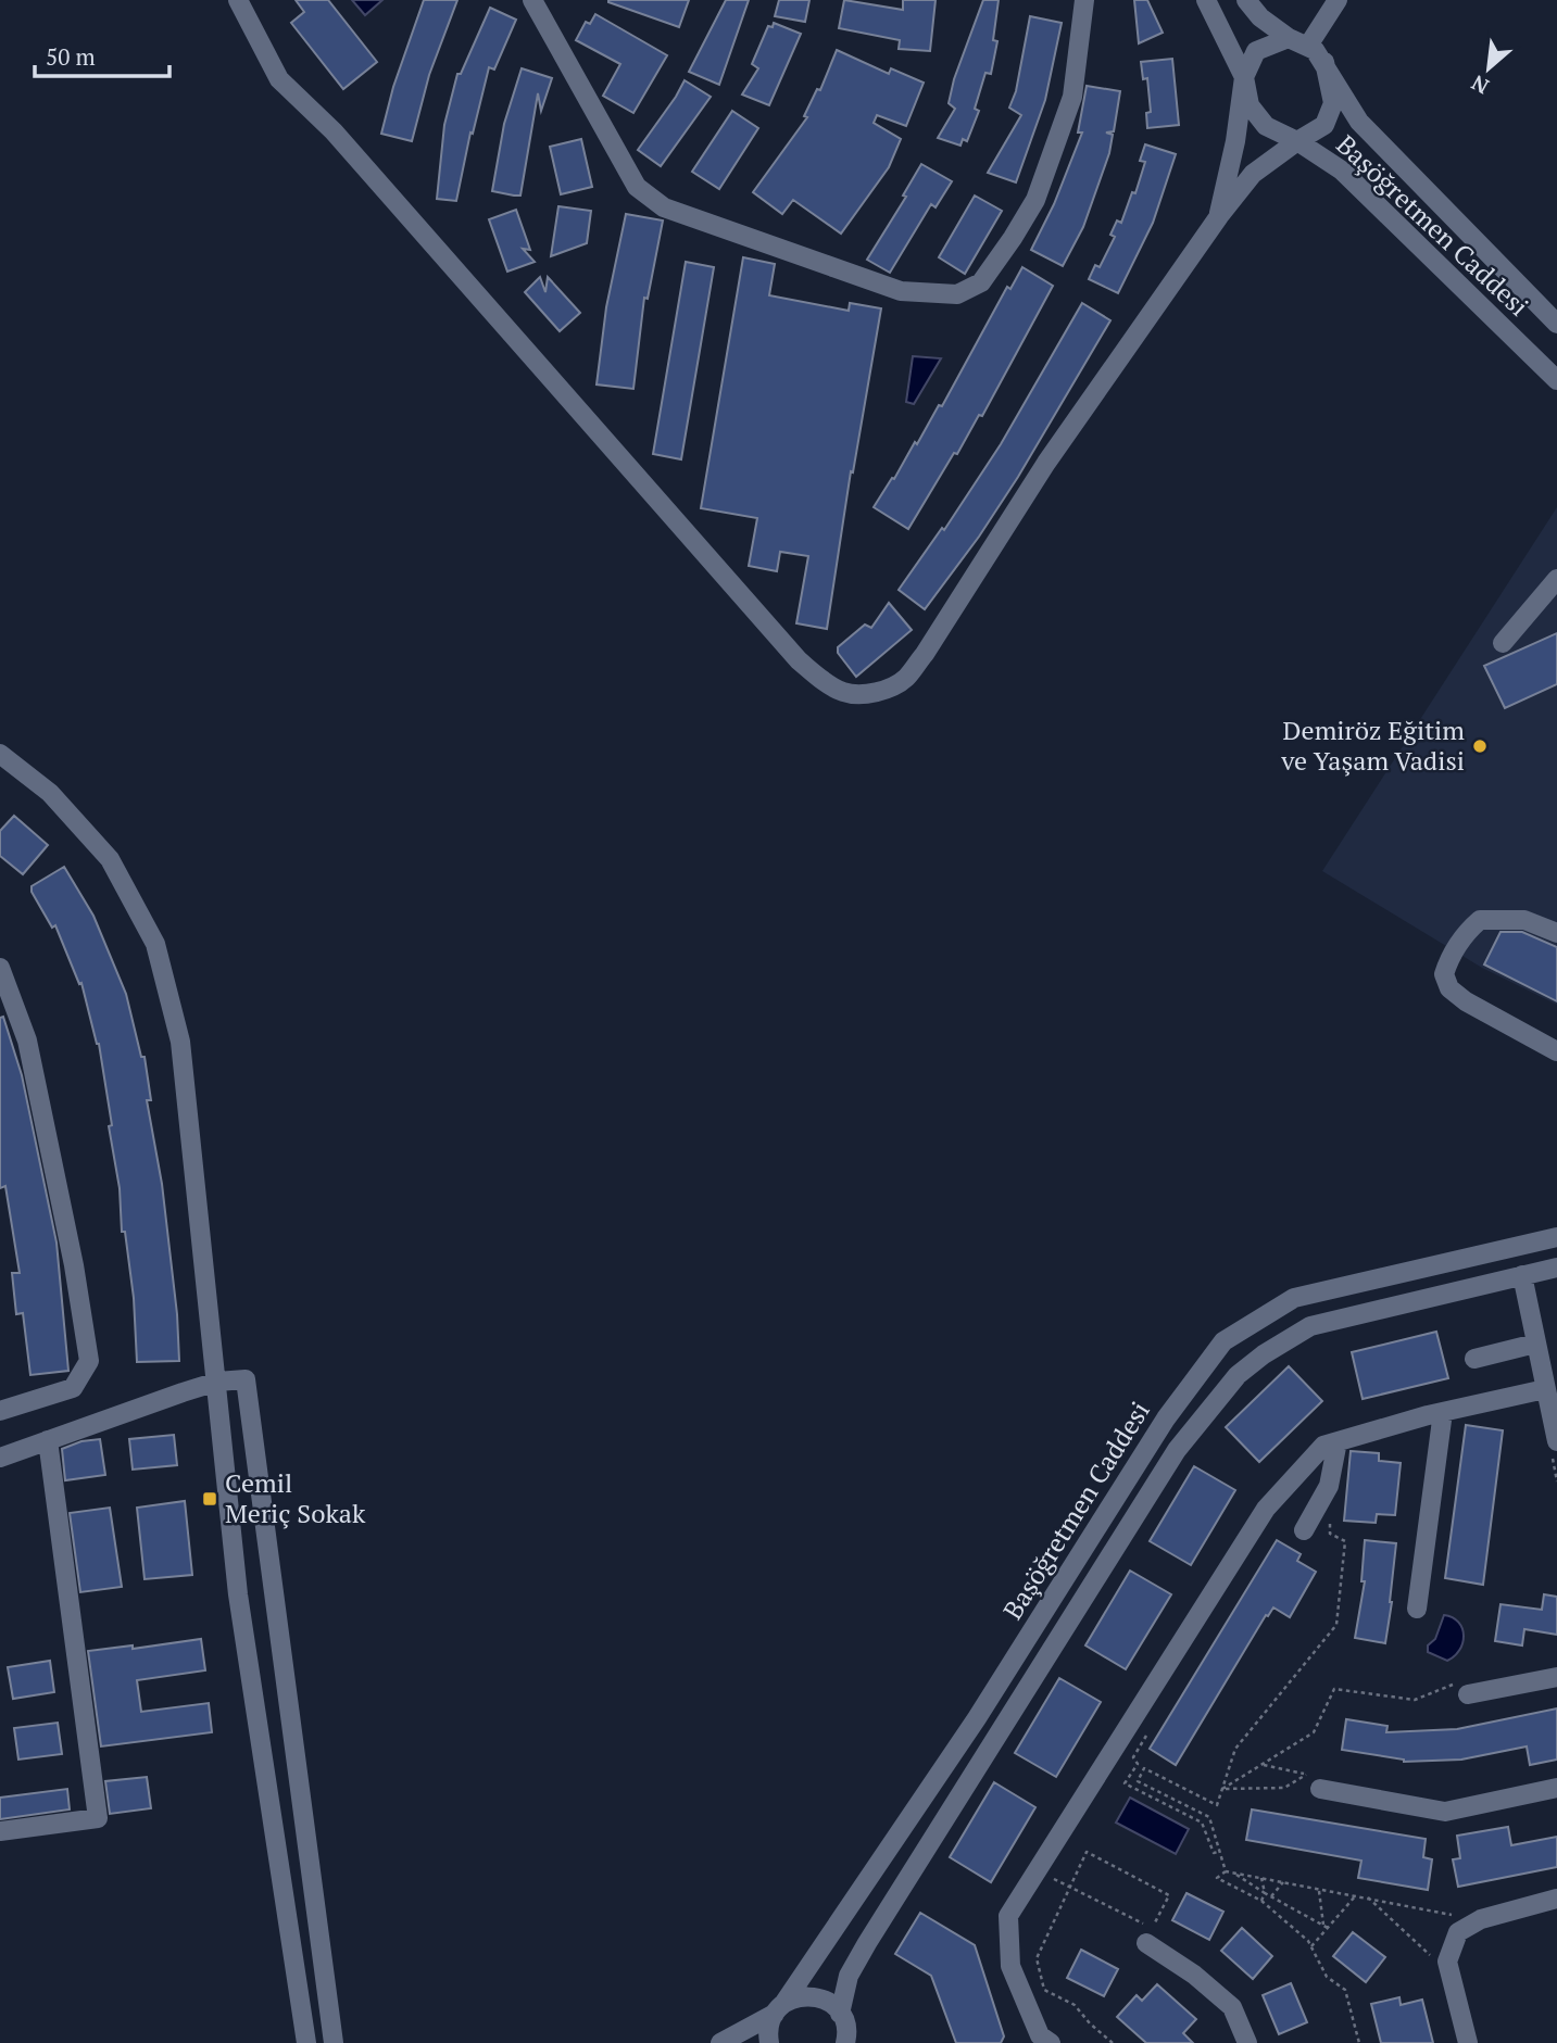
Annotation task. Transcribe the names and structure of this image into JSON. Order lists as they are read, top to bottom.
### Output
{
  "streets": {
    "street": ["Başöğretmen Caddesi"]
  },
  "places": {
    "other": ["Demiröz Eğitim ve Yaşam Vadisi"],
    "transit": ["Cemil Meriç Sokak"]
  },
  "scale_bar": "50 m",
  "north": "bottom left"
}
